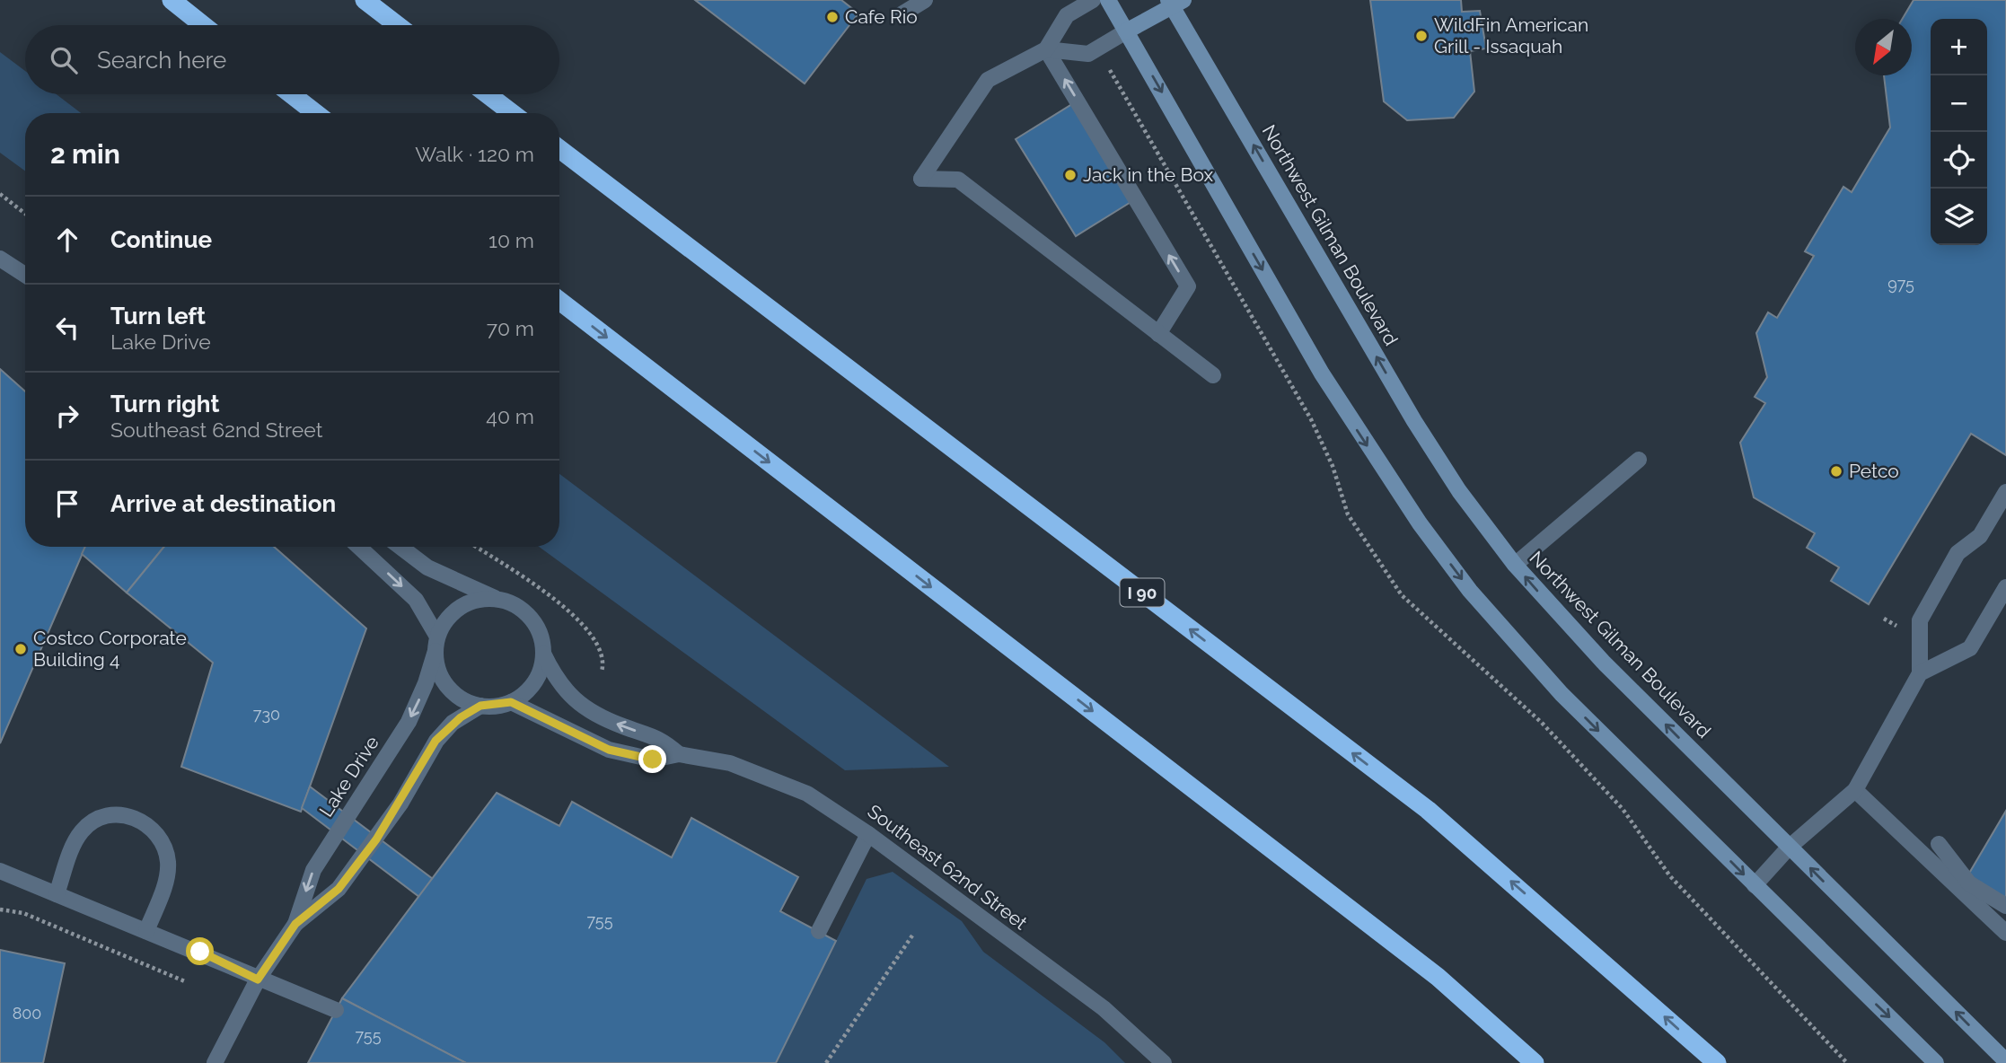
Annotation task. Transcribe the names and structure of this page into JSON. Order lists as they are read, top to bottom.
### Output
{
  "streets": {
    "highway": ["I 90"],
    "street": ["Northwest Gilman Boulevard", "Lake Drive", "Southeast 62nd Street"]
  },
  "crossings": [
    ["Lake Drive", "Southeast 62nd Street"]
  ],
  "places": [
    "Cafe Rio",
    "WildFin American Grill - Issaquah",
    "Jack in the Box",
    "Petco",
    "Costco Corporate Building 4"
  ],
  "house_numbers": [
    "975",
    "730",
    "755",
    "800",
    "755"
  ],
  "north": "bottom left",
  "page": {
    "map_buttons": ["+", "−"],
    "search": "Search here",
    "heading": ["2 min", "Walk · 120 m"],
    "list": [
      ["Continue", "10 m"],
      ["Turn left", "Lake Drive", "70 m"],
      ["Turn right", "Southeast 62nd Street", "40 m"],
      "Arrive at destination"
    ]
  }
}
